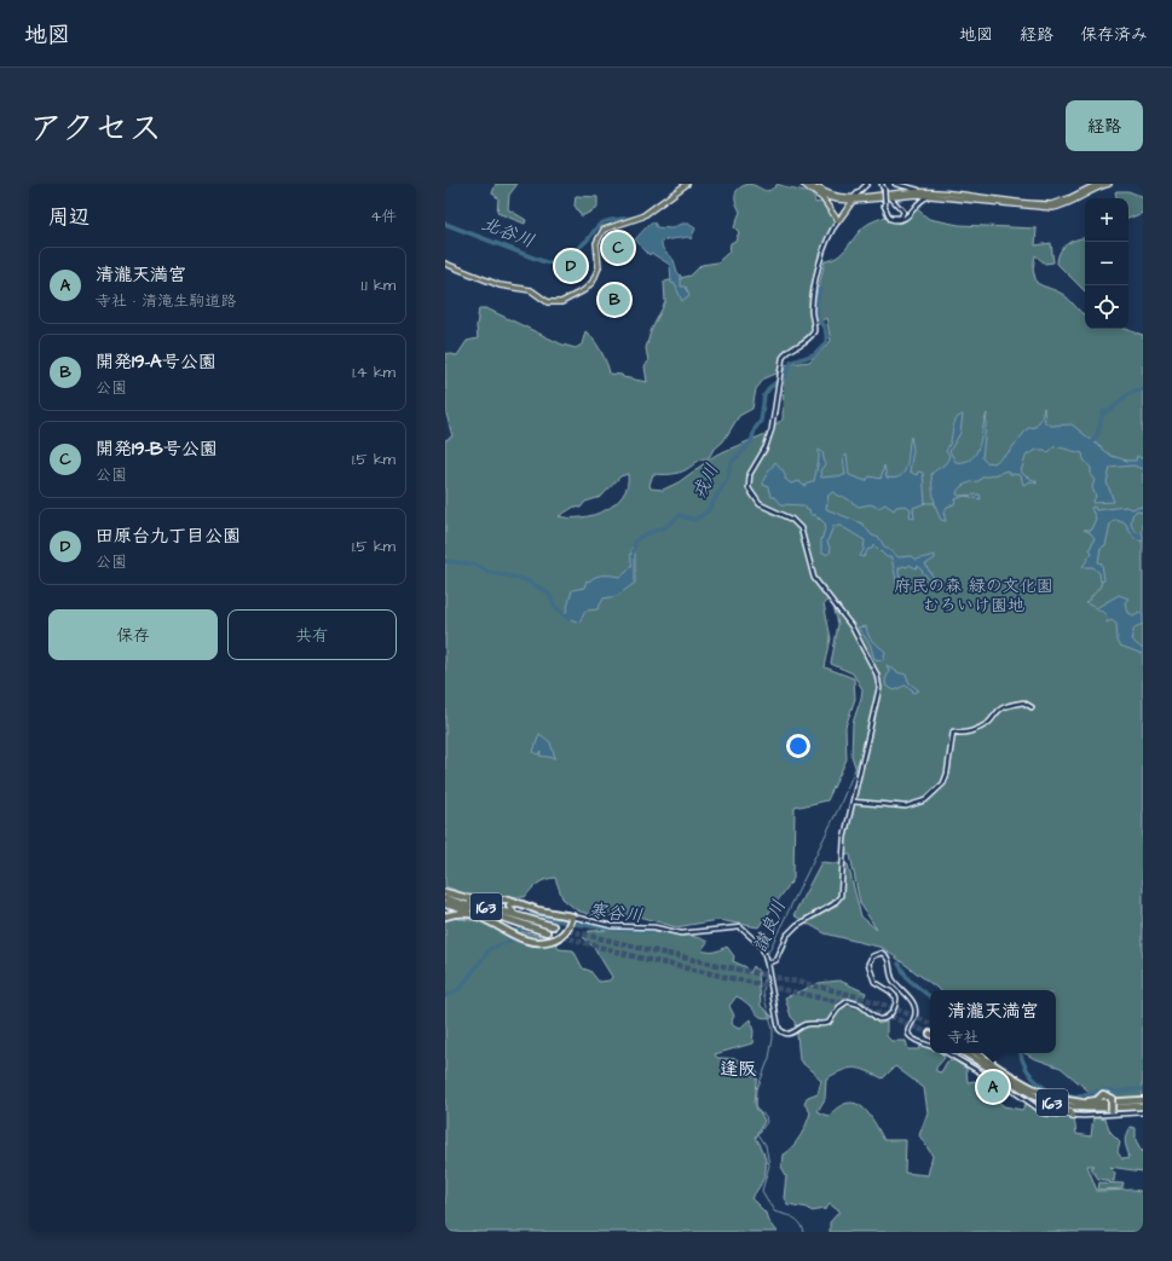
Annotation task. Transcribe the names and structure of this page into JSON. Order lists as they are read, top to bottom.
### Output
{
  "streets": {
    "highway": ["163"]
  },
  "districts": ["逢阪"],
  "water": [
    "北谷川",
    "戎川",
    "寒谷川",
    "讃良川"
  ],
  "parks": ["府民の森 緑の文化園 むろいけ園地"],
  "page": {
    "header": "地図",
    "nav": ["地図", "経路", "保存済み"],
    "title": "アクセス",
    "buttons": [
      "経路",
      ["保存", "共有"]
    ],
    "heading": ["周辺", "4件"],
    "map_buttons": ["+", "−"],
    "pins": [
      "C",
      "D",
      "B",
      "A"
    ],
    "list": [
      {
        "mark": "A",
        "name": "清瀧天満宮",
        "note": "寺社 · 清滝生駒道路",
        "value": "1.1 km"
      },
      {
        "mark": "B",
        "name": "開発19-A号公園",
        "note": "公園",
        "value": "1.4 km"
      },
      {
        "mark": "C",
        "name": "開発19-B号公園",
        "note": "公園",
        "value": "1.5 km"
      },
      {
        "mark": "D",
        "name": "田原台九丁目公園",
        "note": "公園",
        "value": "1.5 km"
      }
    ],
    "popup": ["清瀧天満宮", "寺社"]
  }
}
